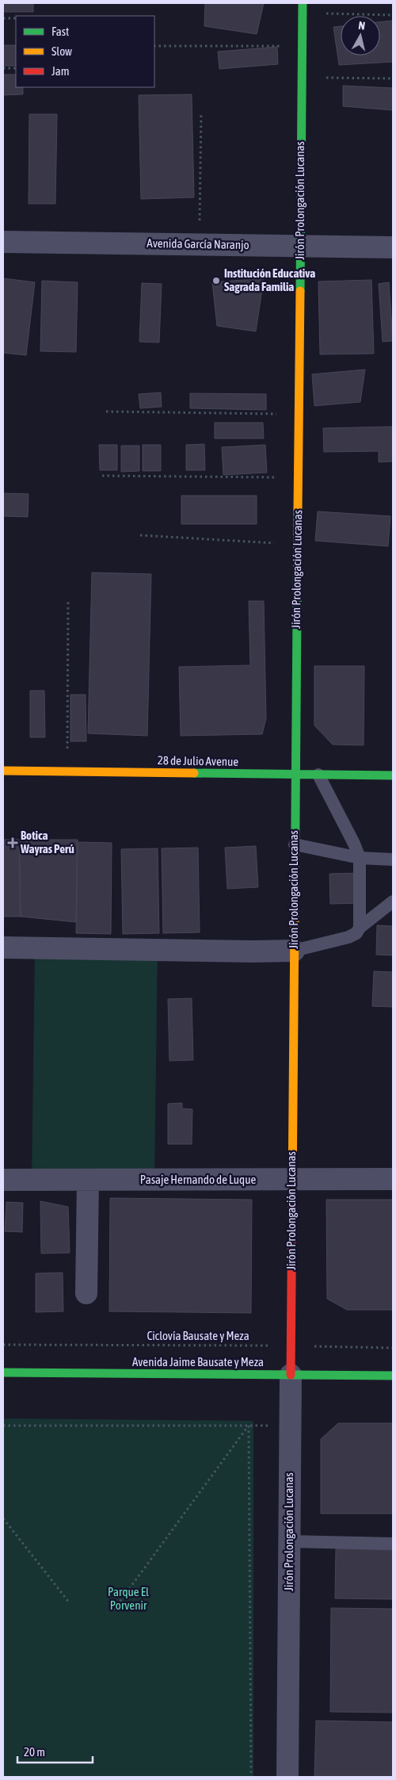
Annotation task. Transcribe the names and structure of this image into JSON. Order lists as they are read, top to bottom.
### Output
{
  "streets": {
    "street": [
      "Jirón Prolongación Lucanas",
      "Avenida García Naranjo",
      "28 de Julio Avenue",
      "Pasaje Hernando de Luque",
      "Avenida Jaime Bausate y Meza"
    ],
    "path": ["Ciclovía Bausate y Meza"]
  },
  "crossings": [
    ["Jirón Prolongación Lucanas", "Avenida García Naranjo"],
    ["Jirón Prolongación Lucanas", "28 de Julio Avenue"],
    ["Jirón Prolongación Lucanas", "Pasaje Hernando de Luque"],
    ["Jirón Prolongación Lucanas", "Ciclovía Bausate y Meza"],
    ["Jirón Prolongación Lucanas", "Avenida Jaime Bausate y Meza"]
  ],
  "parks": ["Parque El Porvenir"],
  "places": {
    "other": ["Institución Educativa Sagrada Familia"],
    "health": ["Botica Wayras Perú"]
  },
  "legend": ["Fast", "Slow", "Jam"],
  "scale_bar": "20 m",
  "north": "top"
}
